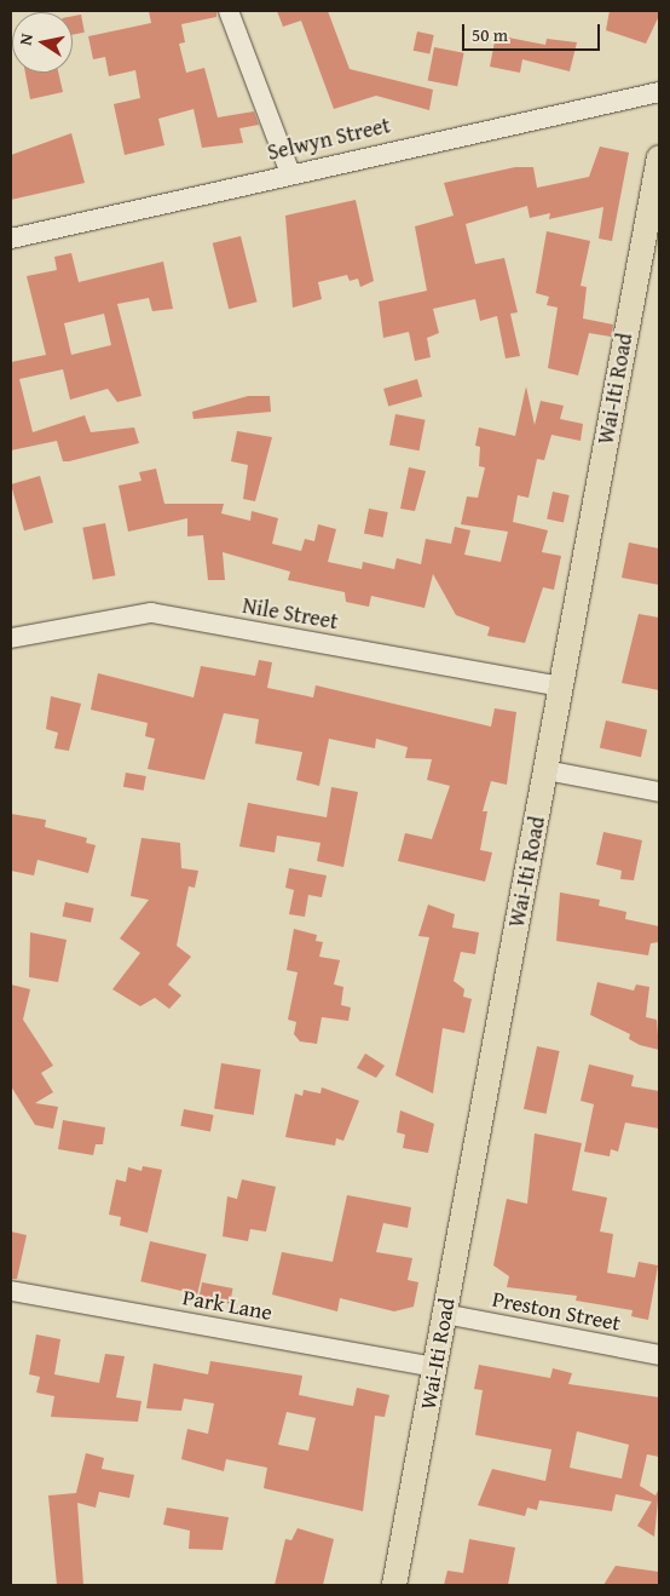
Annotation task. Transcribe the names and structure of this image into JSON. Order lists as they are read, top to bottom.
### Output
{
  "streets": {
    "main road": ["Wai-Iti Road"],
    "street": [
      "Selwyn Street",
      "Nile Street",
      "Park Lane",
      "Preston Street"
    ]
  },
  "crossings": [
    ["Wai-Iti Road", "Nile Street"],
    ["Wai-Iti Road", "Park Lane"],
    ["Wai-Iti Road", "Preston Street"]
  ],
  "scale_bar": "50 m",
  "north": "left"
}
